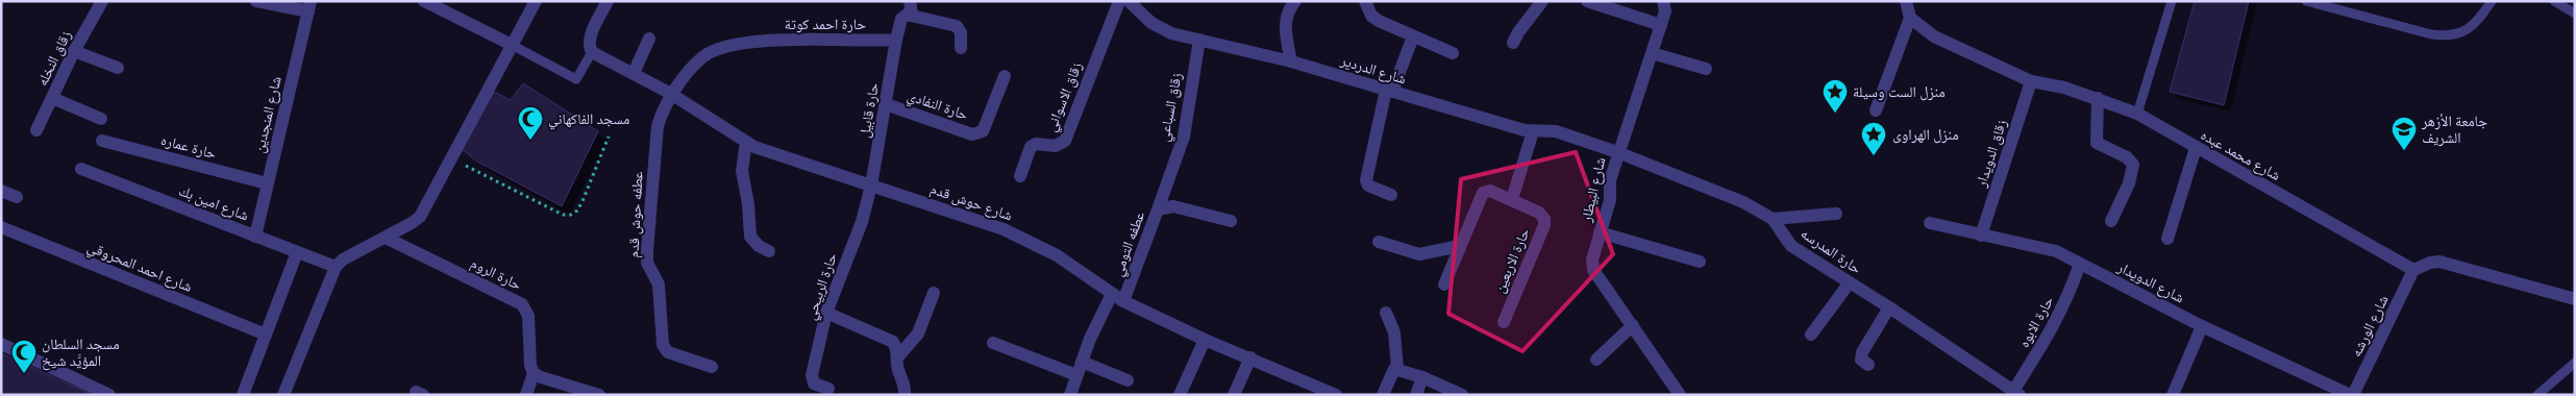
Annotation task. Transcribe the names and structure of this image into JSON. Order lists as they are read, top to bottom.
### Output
{
  "streets": {
    "street": [
      "حارة احمد كوتة",
      "زقاق النخله",
      "شارع الدردير",
      "زقاق الاسواني",
      "حارة النفادي",
      "زقاق السباعي",
      "حارة قابيل",
      "شارع المنجدين",
      "حارة عماره",
      "زقاق الدويدار",
      "شارع محمد عبده",
      "شارع البيطار",
      "شارع حوش قدم",
      "شارع امين بك",
      "عطفه حوش قدم",
      "عطفه التومي",
      "حارة المدرسه",
      "حارة الاربعين",
      "شارع احمد المحروقي",
      "حارة الروم",
      "شارع الدويدار",
      "حارة الربيحي",
      "حارة الابوه",
      "شارع الورشه"
    ]
  },
  "crossings": [
    ["حارة احمد كوتة", "حارة قابيل"],
    ["حارة احمد كوتة", "شارع حوش قدم"],
    ["حارة احمد كوتة", "عطفه حوش قدم"],
    ["شارع الدردير", "زقاق السباعي"],
    ["شارع الدردير", "شارع البيطار"],
    ["شارع الدردير", "حارة المدرسه"],
    ["حارة النفادي", "حارة قابيل"],
    ["زقاق السباعي", "عطفه التومي"],
    ["حارة قابيل", "شارع حوش قدم"],
    ["حارة قابيل", "حارة الربيحي"],
    ["شارع المنجدين", "حارة عماره"],
    ["شارع المنجدين", "شارع امين بك"],
    ["زقاق الدويدار", "شارع محمد عبده"],
    ["زقاق الدويدار", "شارع الدويدار"],
    ["شارع محمد عبده", "شارع الورشه"],
    ["شارع البيطار", "حارة المدرسه"],
    ["شارع حوش قدم", "عطفه حوش قدم"],
    ["شارع حوش قدم", "عطفه التومي"],
    ["شارع حوش قدم", "حارة الربيحي"],
    ["حارة المدرسه", "حارة الابوه"],
    ["شارع الدويدار", "حارة الابوه"],
    ["شارع الدويدار", "شارع الورشه"]
  ],
  "places": {
    "place": ["منزل الست وسيلة", "منزل الهراوى"],
    "mosque": ["مسجد الفاكهاني", "مسجد السلطان المؤيَّد شيخ"],
    "school or university": ["جامعة الأزهر الشريف"]
  }
}
